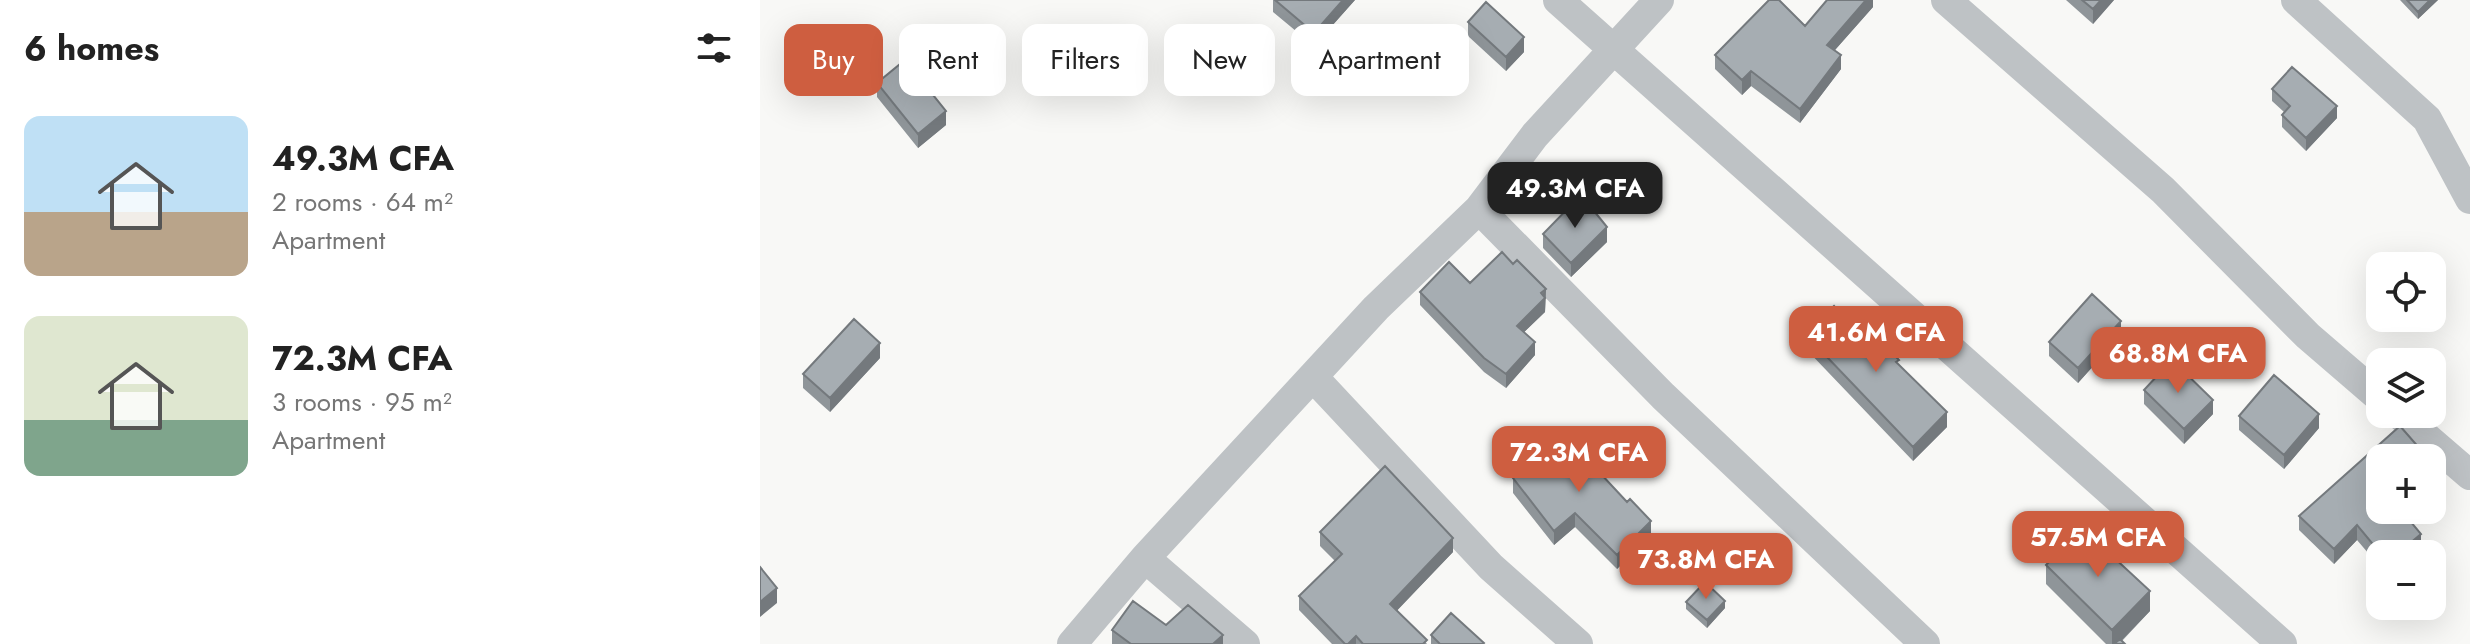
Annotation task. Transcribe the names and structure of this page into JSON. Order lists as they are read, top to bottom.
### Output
{
  "page": {
    "heading": "6 homes",
    "chip": [
      "Buy",
      "Rent",
      "Filters",
      "New",
      "Apartment"
    ],
    "list": [
      {
        "name": "49.3M CFA",
        "note": "2 rooms · 64 m² · Apartment"
      },
      {
        "name": "72.3M CFA",
        "note": "3 rooms · 95 m² · Apartment"
      }
    ],
    "price": [
      "49.3M CFA",
      "41.6M CFA",
      "68.8M CFA",
      "72.3M CFA",
      "57.5M CFA",
      "73.8M CFA"
    ],
    "map_buttons": ["+", "−"]
  }
}
